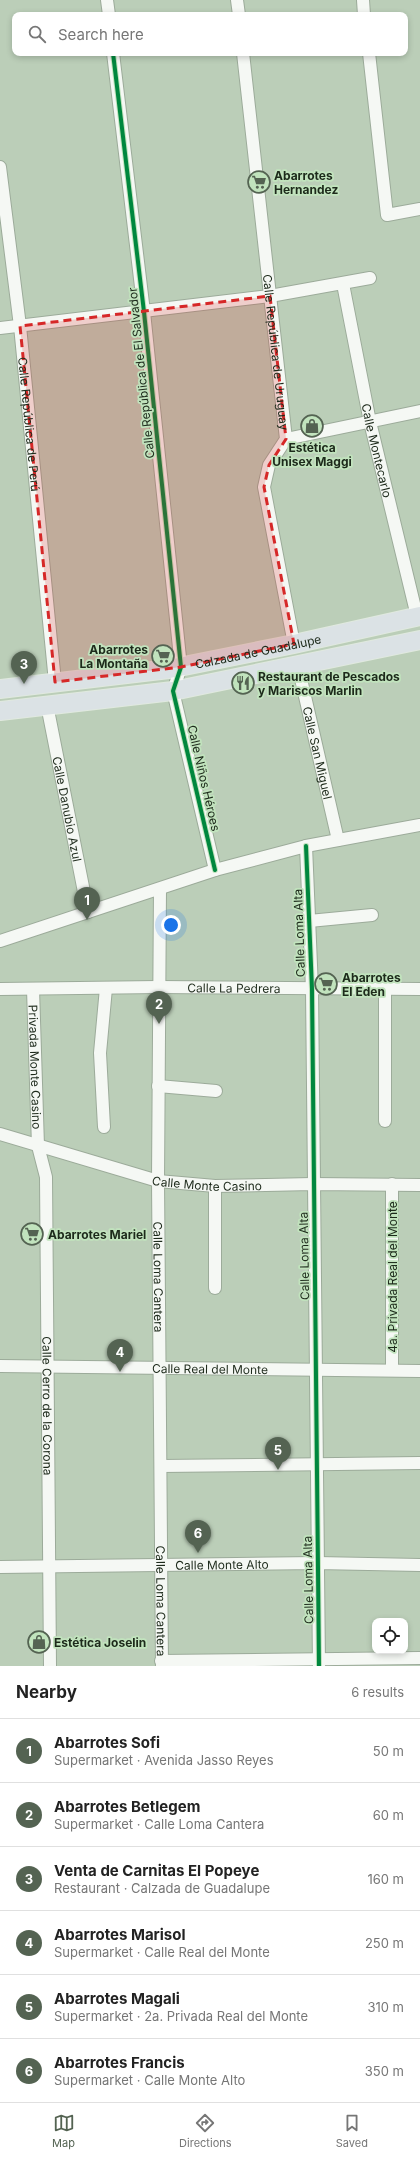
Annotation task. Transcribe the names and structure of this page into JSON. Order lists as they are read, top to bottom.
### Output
{
  "streets": {
    "main road": ["Calzada de Guadalupe"],
    "street": [
      "Calle República de Uruguay",
      "Calle República de El Salvador",
      "Calle República de Perú",
      "Calle Montecarlo",
      "Calle San Miguel",
      "Calle Niños Héroes",
      "Calle Danubio Azul",
      "Calle Loma Alta",
      "Calle La Pedrera",
      "Privada Monte Casino",
      "Calle Monte Casino",
      "Calle Loma Cantera",
      "4a. Privada Real del Monte",
      "Calle Real del Monte",
      "Calle Cerro de la Corona",
      "Calle Monte Alto"
    ]
  },
  "crossings": [
    ["Calle República de Uruguay", "Calzada de Guadalupe"],
    ["Calle República de El Salvador", "Calzada de Guadalupe"],
    ["Calle República de El Salvador", "Calle Niños Héroes"],
    ["Calle República de Perú", "Calzada de Guadalupe"],
    ["Calle Montecarlo", "Calzada de Guadalupe"],
    ["Calzada de Guadalupe", "Calle San Miguel"],
    ["Calzada de Guadalupe", "Calle Niños Héroes"],
    ["Calzada de Guadalupe", "Calle Danubio Azul"],
    ["Calle Loma Alta", "Calle La Pedrera"],
    ["Calle Loma Alta", "Calle Monte Casino"],
    ["Calle Loma Alta", "Calle Real del Monte"],
    ["Calle Loma Alta", "Calle Monte Alto"],
    ["Calle La Pedrera", "Privada Monte Casino"],
    ["Calle La Pedrera", "Calle Loma Cantera"],
    ["Privada Monte Casino", "Calle Monte Casino"],
    ["Privada Monte Casino", "Calle Cerro de la Corona"],
    ["Calle Monte Casino", "Calle Loma Cantera"],
    ["Calle Monte Casino", "4a. Privada Real del Monte"],
    ["Calle Monte Casino", "Calle Cerro de la Corona"],
    ["Calle Loma Cantera", "Calle Real del Monte"],
    ["Calle Loma Cantera", "Calle Monte Alto"],
    ["4a. Privada Real del Monte", "Calle Real del Monte"],
    ["Calle Real del Monte", "Calle Cerro de la Corona"],
    ["Calle Cerro de la Corona", "Calle Monte Alto"]
  ],
  "places": {
    "supermarket": [
      "Abarrotes Hernandez",
      "Abarrotes La Montaña",
      "Abarrotes El Eden",
      "Abarrotes Mariel"
    ],
    "shop": ["Estética Unisex Maggi", "Estética Joselin"],
    "restaurant": ["Restaurant de Pescados y Mariscos Marlin"]
  },
  "page": {
    "search": "Search here",
    "pins": [
      "3",
      "1",
      "2",
      "4",
      "5",
      "6"
    ],
    "heading": ["Nearby", "6 results"],
    "list": [
      {
        "mark": "1",
        "name": "Abarrotes Sofi",
        "note": "Supermarket · Avenida Jasso Reyes",
        "value": "50 m"
      },
      {
        "mark": "2",
        "name": "Abarrotes Betlegem",
        "note": "Supermarket · Calle Loma Cantera",
        "value": "60 m"
      },
      {
        "mark": "3",
        "name": "Venta de Carnitas El Popeye",
        "note": "Restaurant · Calzada de Guadalupe",
        "value": "160 m"
      },
      {
        "mark": "4",
        "name": "Abarrotes Marisol",
        "note": "Supermarket · Calle Real del Monte",
        "value": "250 m"
      },
      {
        "mark": "5",
        "name": "Abarrotes Magali",
        "note": "Supermarket · 2a. Privada Real del Monte",
        "value": "310 m"
      },
      {
        "mark": "6",
        "name": "Abarrotes Francis",
        "note": "Supermarket · Calle Monte Alto",
        "value": "350 m"
      }
    ],
    "nav": ["Map", "Directions", "Saved"]
  }
}
